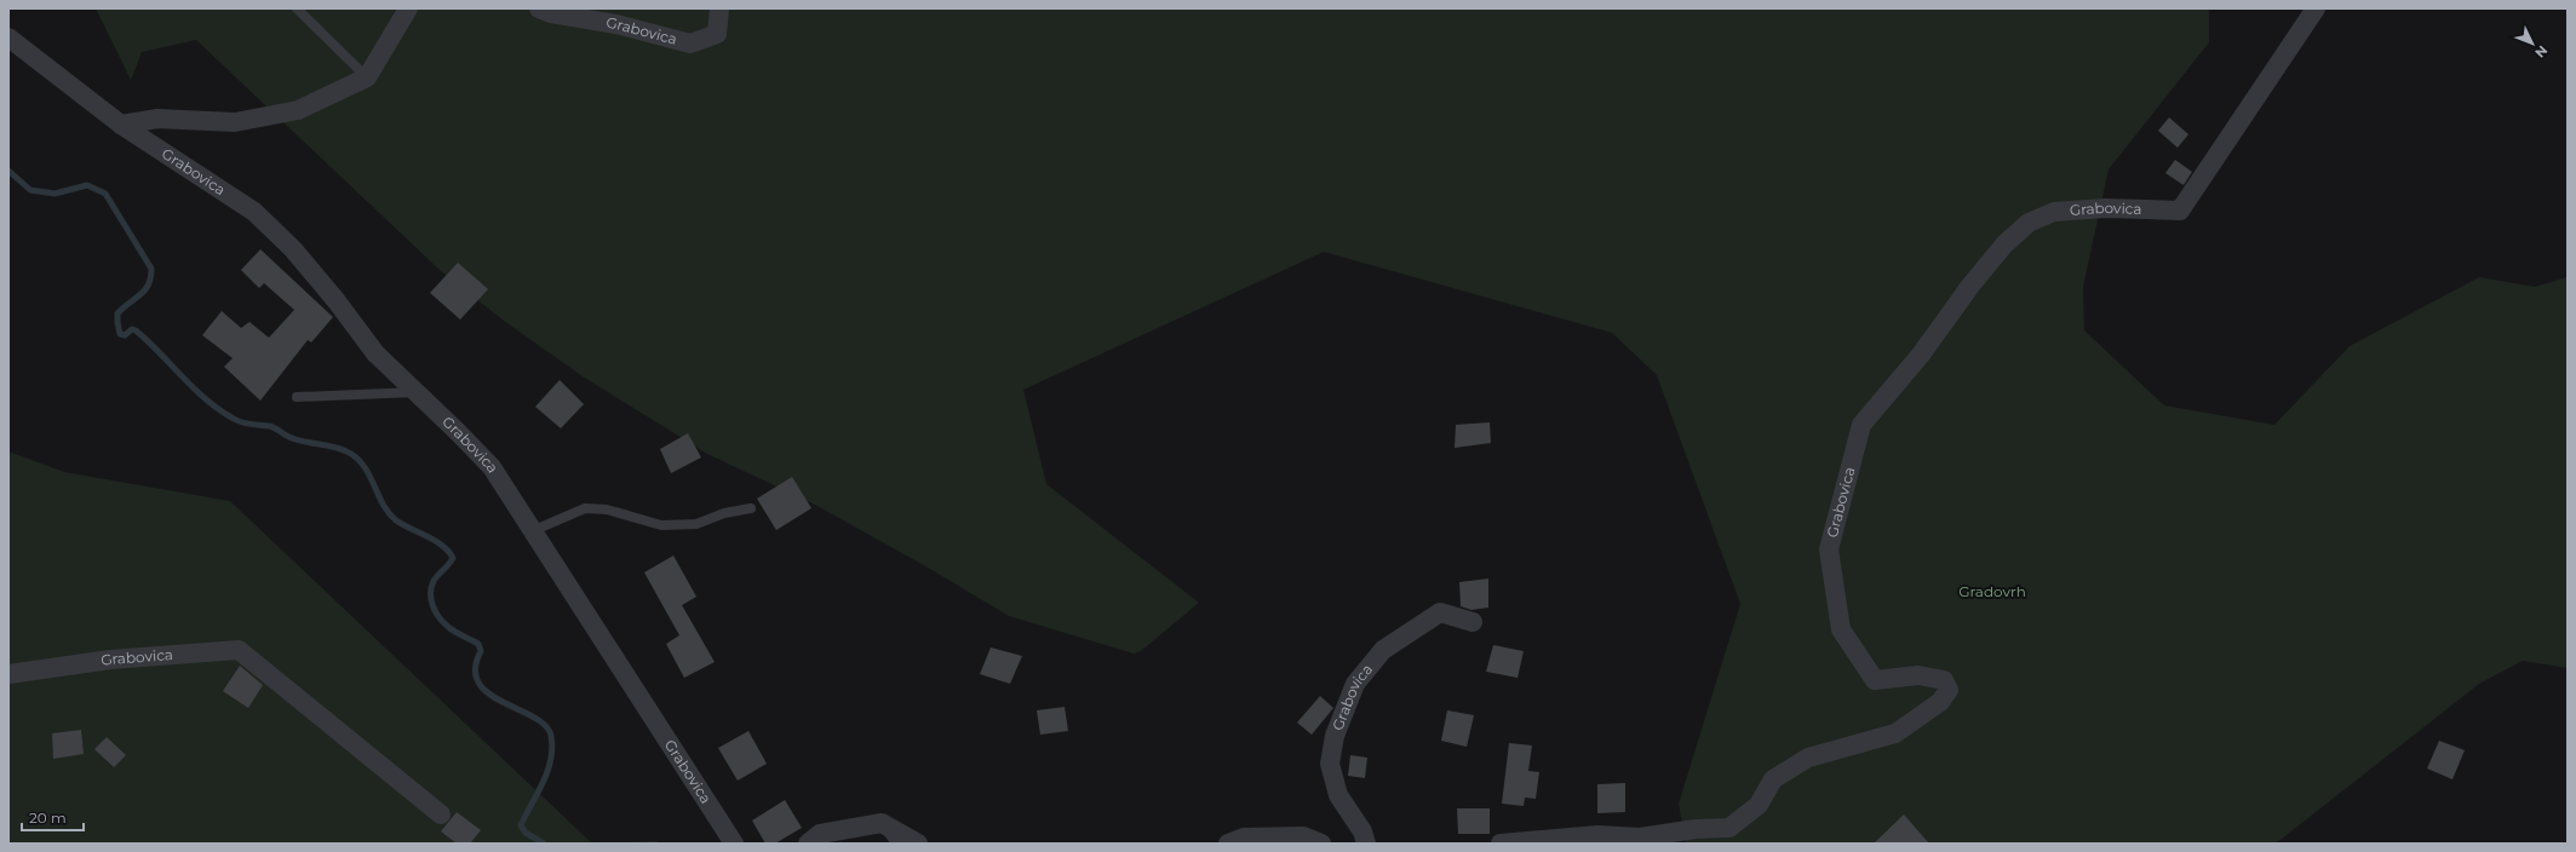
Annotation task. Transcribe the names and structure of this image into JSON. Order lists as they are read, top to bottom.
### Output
{
  "streets": {
    "street": ["Grabovica"]
  },
  "parks": ["Gradovrh"],
  "scale_bar": "20 m",
  "north": "bottom right"
}
